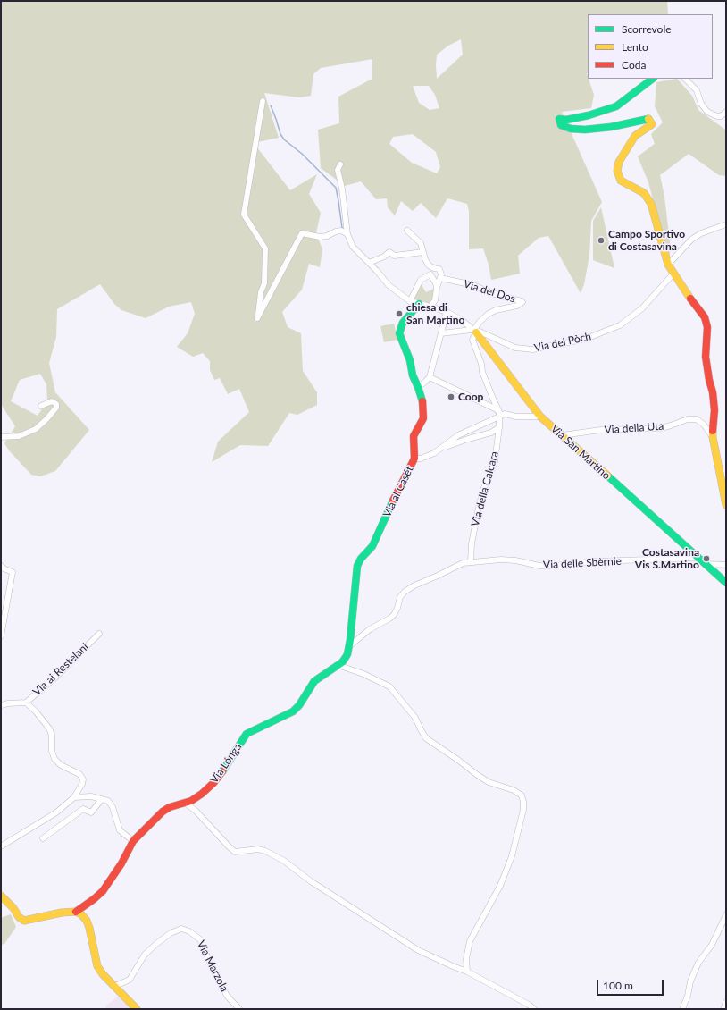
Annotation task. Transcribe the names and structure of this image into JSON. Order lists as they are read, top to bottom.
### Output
{
  "streets": {
    "street": [
      "Via del Dos",
      "Via del Pòch",
      "Via della Uta",
      "Via San Martino",
      "Via della Calcara",
      "Via al Casét",
      "Via delle Sbèrnie",
      "Via ai Restelani",
      "Via Lónga",
      "Via Marzola"
    ]
  },
  "crossings": [
    ["Via del Dos", "Via del Pòch"],
    ["Via del Dos", "Via San Martino"],
    ["Via del Dos", "Via della Calcara"],
    ["Via del Pòch", "Via San Martino"],
    ["Via del Pòch", "Via della Calcara"],
    ["Via della Uta", "Via San Martino"],
    ["Via San Martino", "Via della Calcara"],
    ["Via San Martino", "Via al Casét"],
    ["Via San Martino", "Via delle Sbèrnie"],
    ["Via della Calcara", "Via delle Sbèrnie"],
    ["Via al Casét", "Via delle Sbèrnie"],
    ["Via al Casét", "Via Lónga"],
    ["Via delle Sbèrnie", "Via Lónga"]
  ],
  "places": [
    "Campo Sportivo di Costasavina",
    "chiesa di San Martino",
    "Coop",
    "Costasavina Vis S.Martino"
  ],
  "legend": ["Scorrevole", "Lento", "Coda"],
  "scale_bar": "100 m"
}
